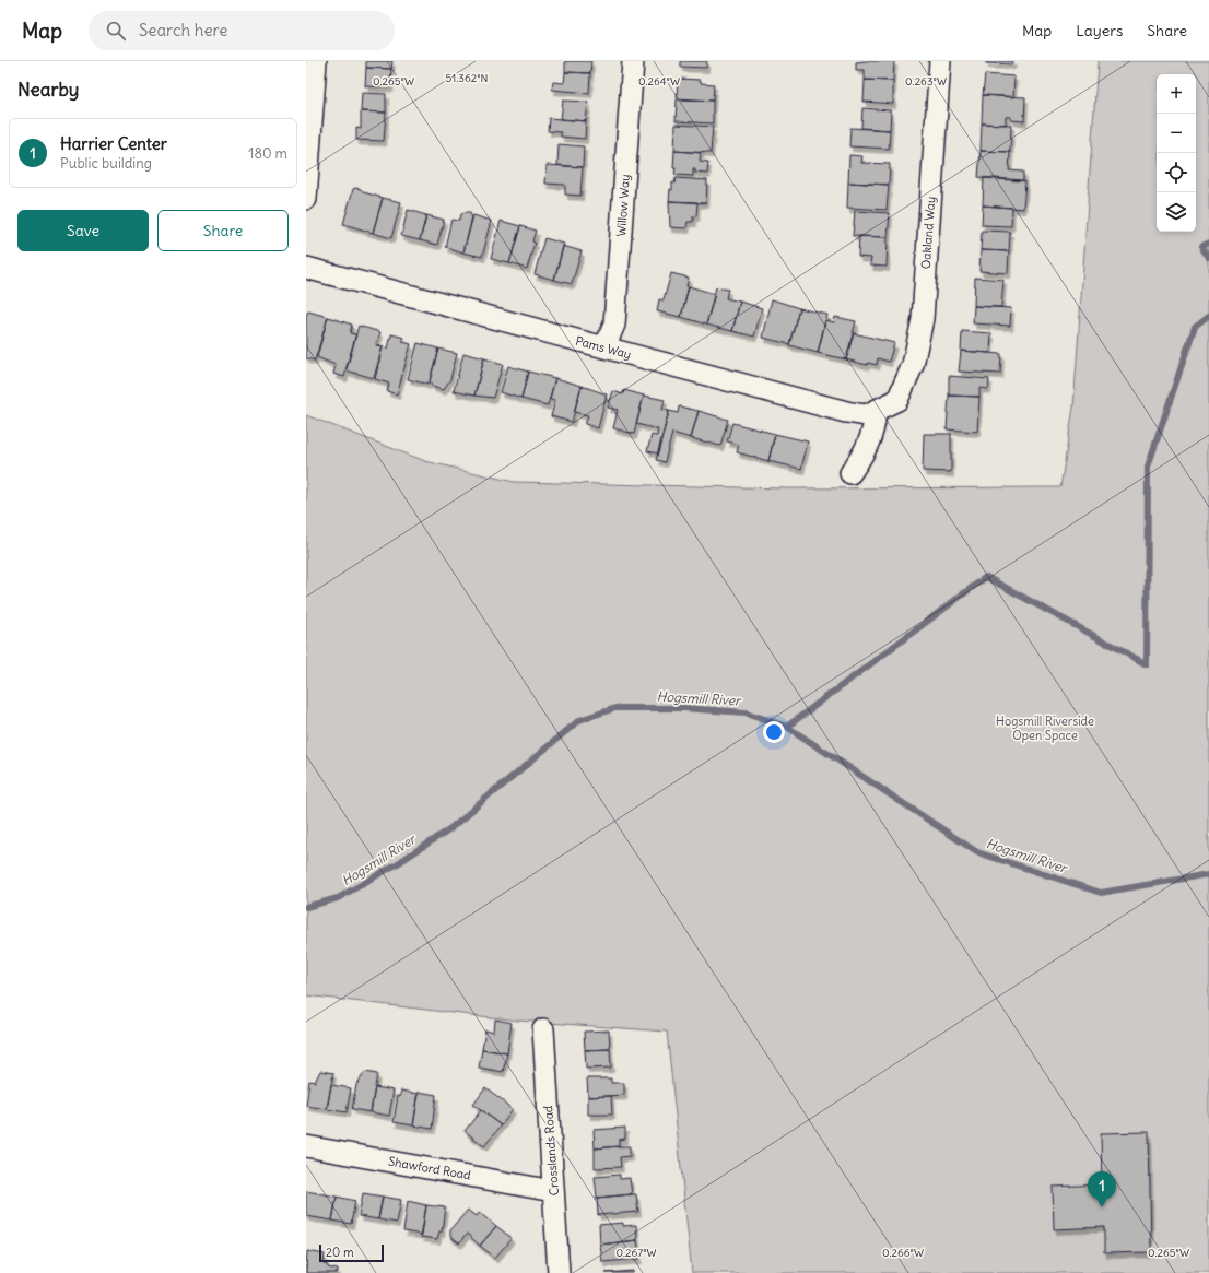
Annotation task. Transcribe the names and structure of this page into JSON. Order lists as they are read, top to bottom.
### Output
{
  "streets": {
    "street": [
      "Willow Way",
      "Oakland Way",
      "Pams Way",
      "Crosslands Road",
      "Shawford Road"
    ]
  },
  "crossings": [
    ["Willow Way", "Pams Way"],
    ["Oakland Way", "Pams Way"],
    ["Crosslands Road", "Shawford Road"]
  ],
  "water": ["Hogsmill River"],
  "parks": ["Hogsmill Riverside Open Space"],
  "scale_bar": "20 m",
  "page": {
    "header": "Map",
    "search": "Search here",
    "nav": ["Map", "Layers", "Share"],
    "heading": "Nearby",
    "map_buttons": ["+", "−"],
    "list": [
      {
        "mark": "1",
        "name": "Harrier Center",
        "note": "Public building",
        "value": "180 m"
      }
    ],
    "buttons": ["Save", "Share"],
    "pins": "1",
    "scale": "20 m"
  },
  "coordinates": [
    "51.362°N",
    "0.265°W",
    "0.264°W",
    "0.263°W",
    "0.267°W",
    "0.266°W"
  ]
}
